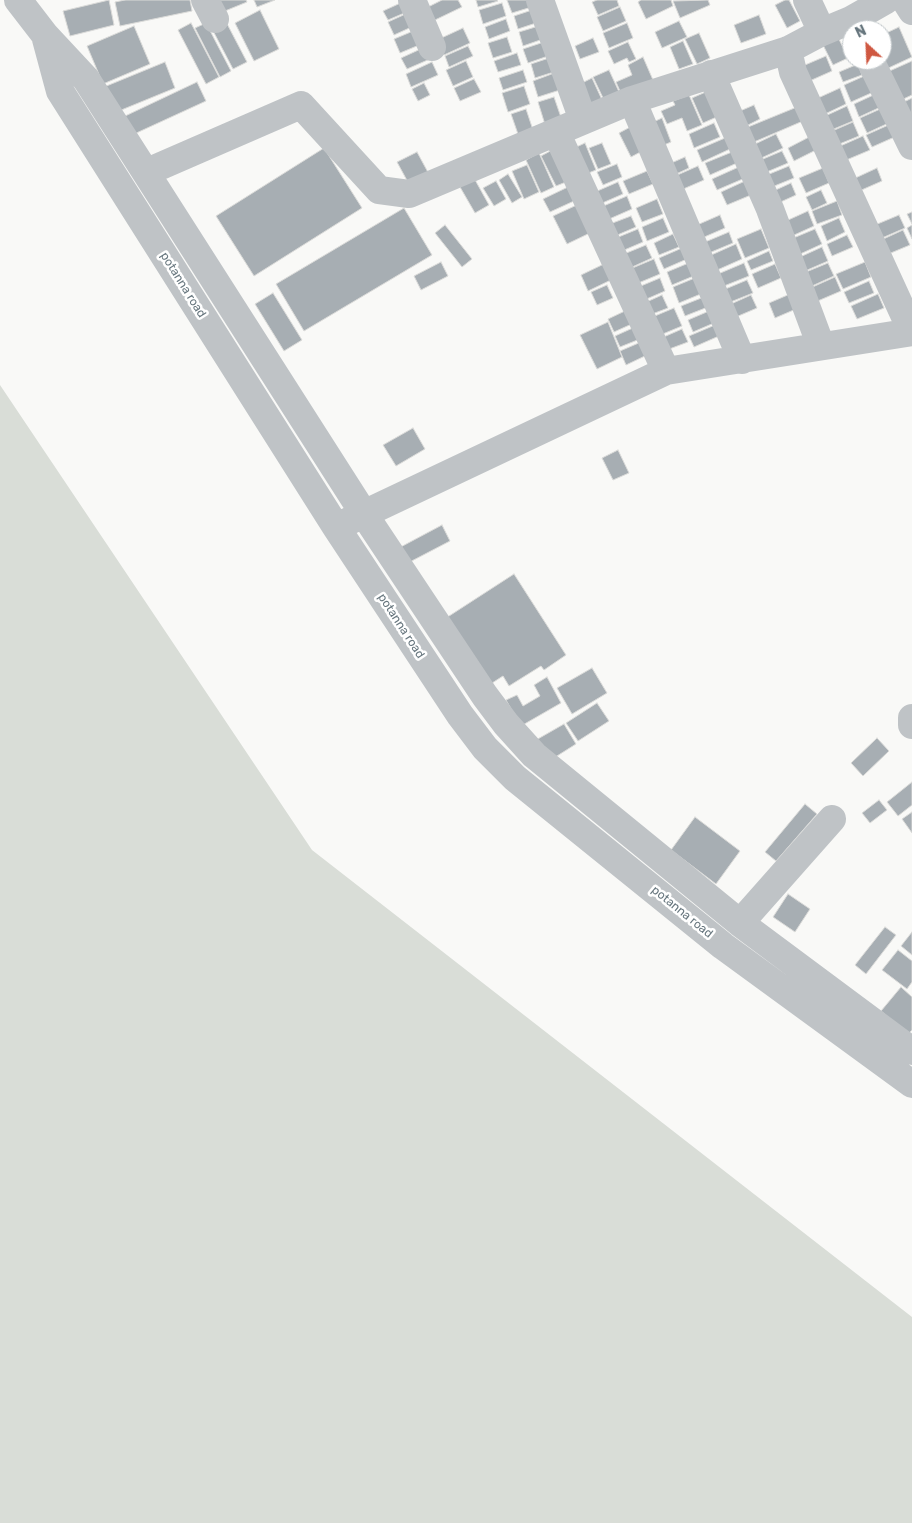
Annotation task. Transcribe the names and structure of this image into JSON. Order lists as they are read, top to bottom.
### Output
{
  "streets": {
    "street": ["potanna road"]
  },
  "north": "top left"
}
